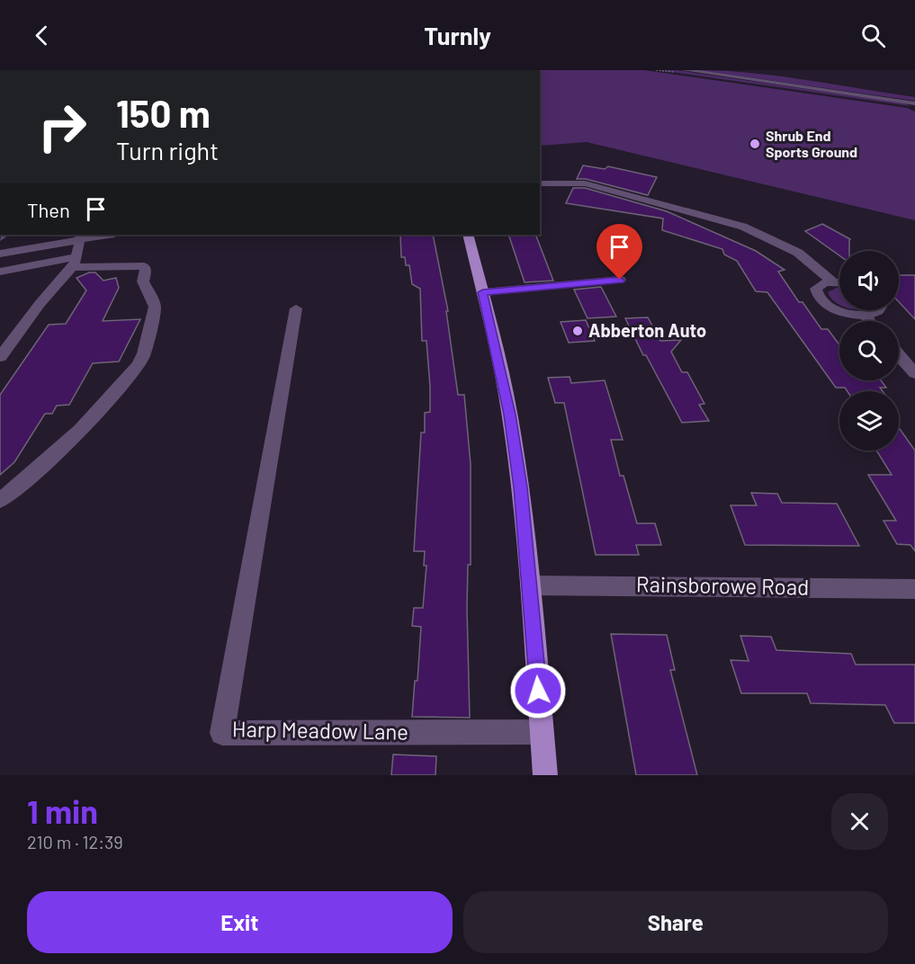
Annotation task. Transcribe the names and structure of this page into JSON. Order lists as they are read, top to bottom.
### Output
{
  "streets": {
    "street": ["Rainsborowe Road", "Harp Meadow Lane"]
  },
  "places": ["Shrub End Sports Ground", "Abberton Auto"],
  "page": {
    "header": "Turnly",
    "turn": ["150 m", "Turn right"],
    "then": "Then",
    "heading": ["1 min", "210 m · 12:39"],
    "buttons": ["Exit", "Share"]
  }
}
